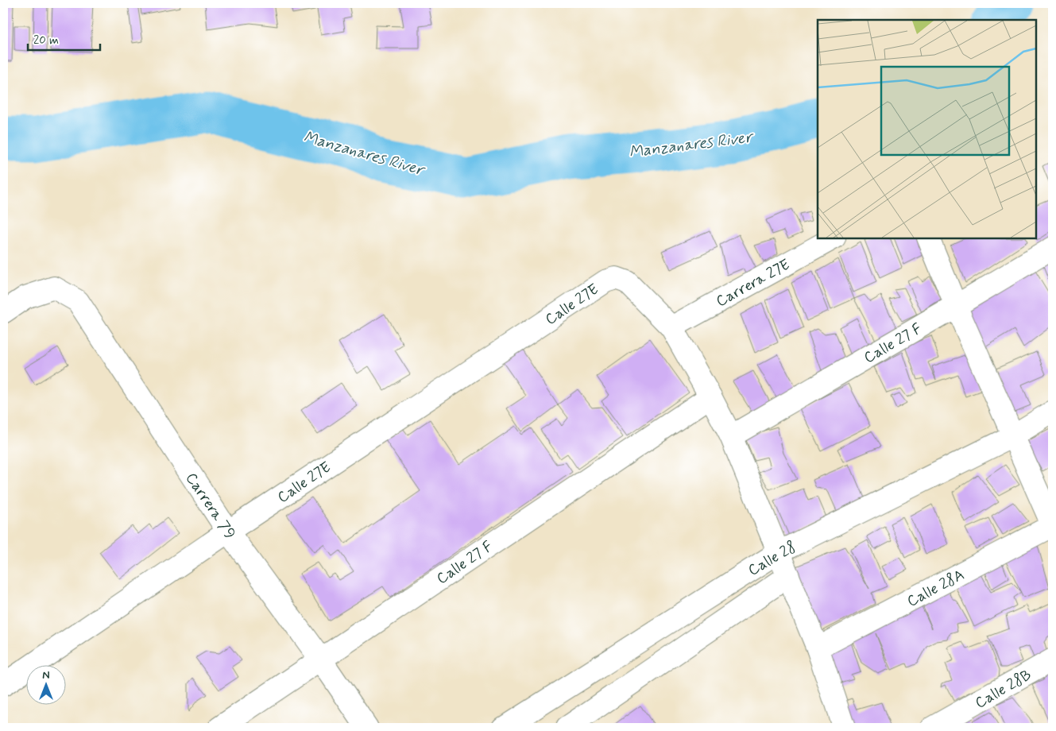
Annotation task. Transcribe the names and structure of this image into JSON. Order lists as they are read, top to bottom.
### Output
{
  "streets": {
    "street": [
      "Carrera 27E",
      "Calle 27E",
      "Calle 27 F",
      "Carrera 79",
      "Calle 28",
      "Calle 28A",
      "Calle 28B"
    ]
  },
  "crossings": [
    ["Carrera 27E", "Calle 27E"],
    ["Calle 27E", "Carrera 79"],
    ["Calle 27 F", "Carrera 79"]
  ],
  "water": ["Manzanares River"],
  "scale_bar": "20 m",
  "north": "top"
}
